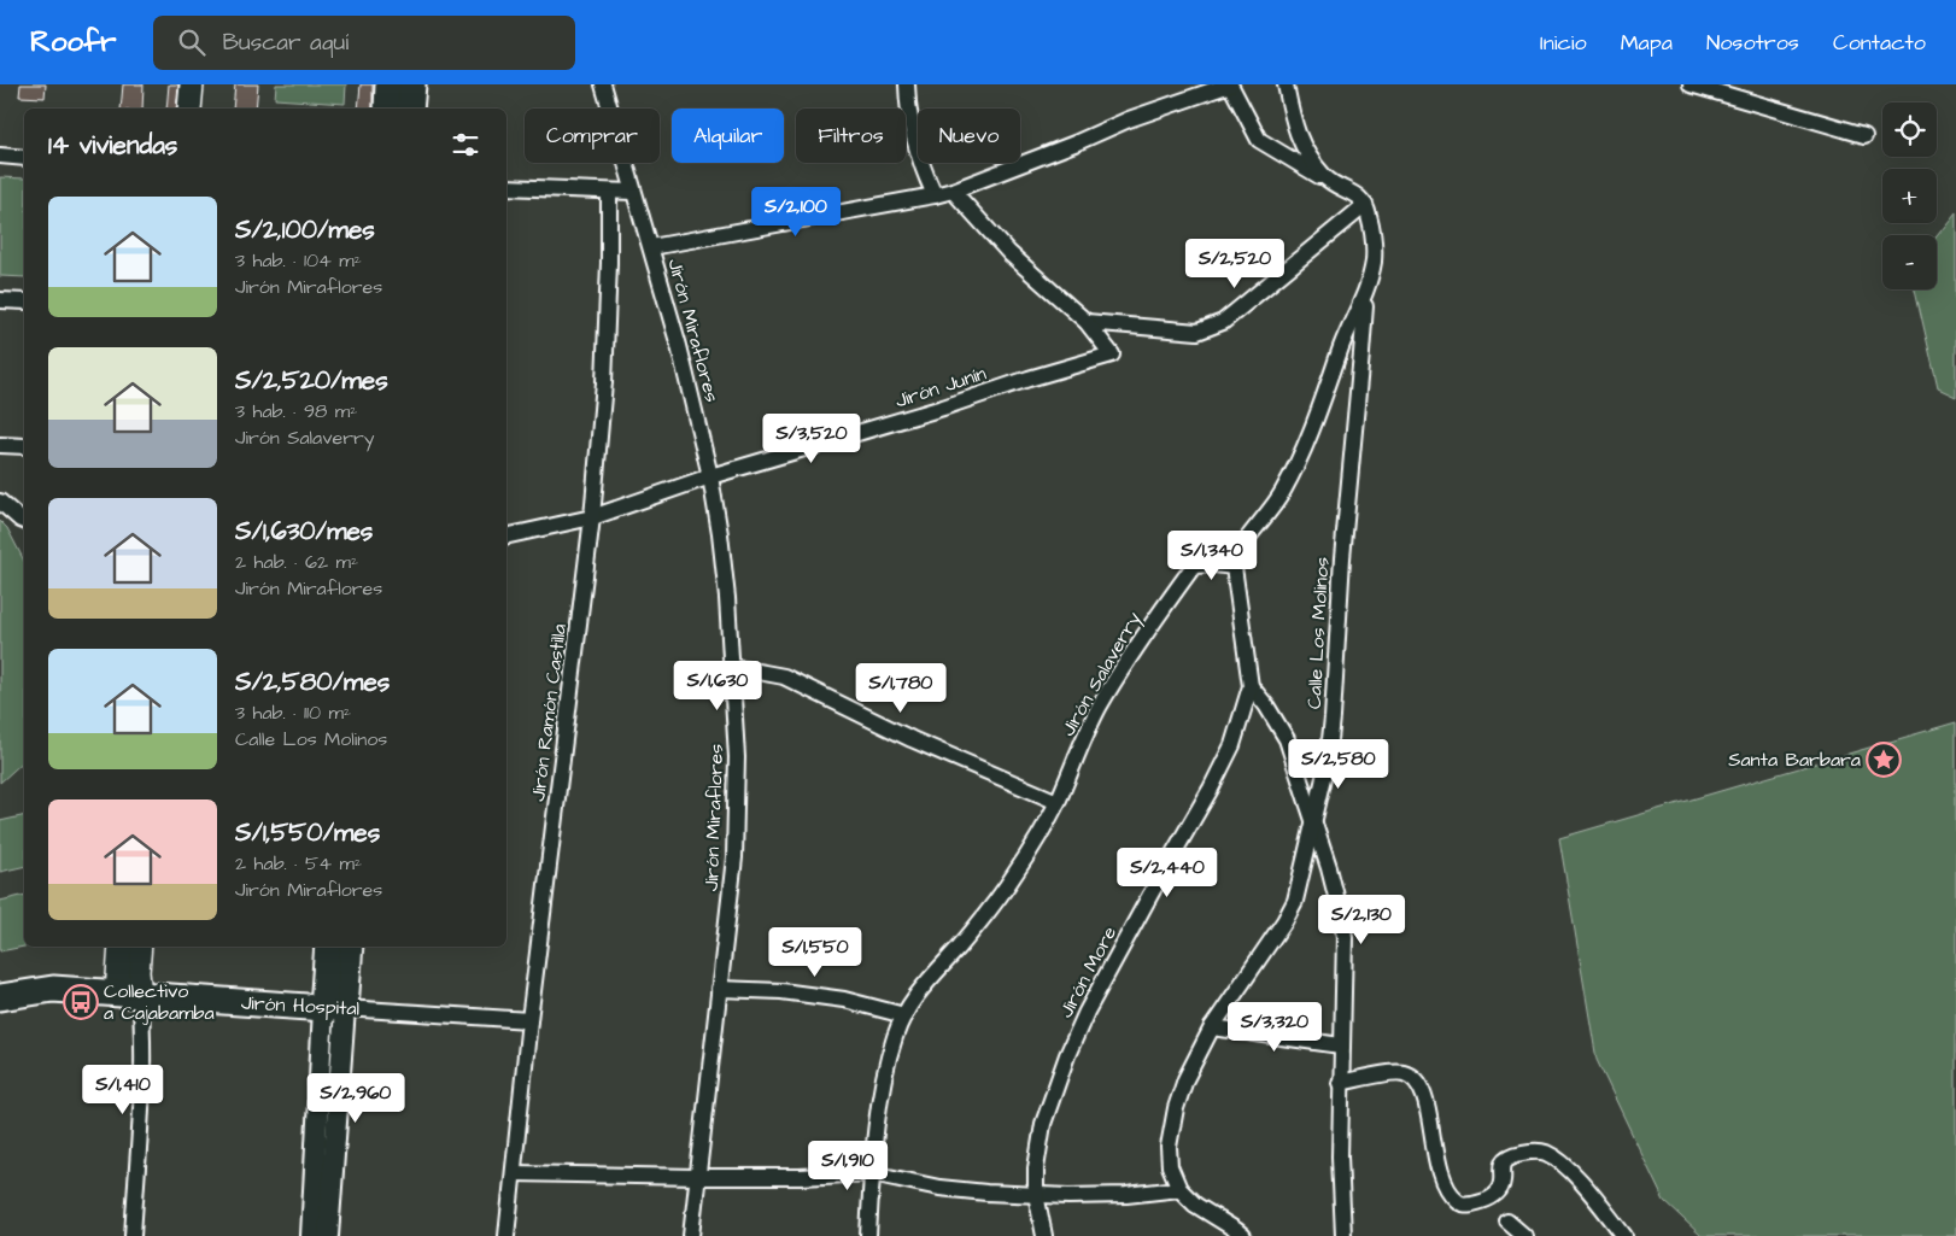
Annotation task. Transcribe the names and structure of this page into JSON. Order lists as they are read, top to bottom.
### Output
{
  "streets": {
    "highway": ["Jirón Hospital"],
    "street": [
      "Jirón Miraflores",
      "Jirón Junín",
      "Calle Los Molinos",
      "Jirón Salaverry",
      "Jirón Ramón Castilla",
      "Jirón More"
    ]
  },
  "crossings": [
    ["Jirón Miraflores", "Jirón Junín"],
    ["Jirón Junín", "Jirón Ramón Castilla"],
    ["Jirón Salaverry", "Jirón More"],
    ["Jirón Ramón Castilla", "Jirón Hospital"]
  ],
  "places": {
    "place": ["Santa Barbara"],
    "bus stop": ["Collectivo a Cajabamba"]
  },
  "page": {
    "header": "Roofr",
    "search": "Buscar aquí",
    "nav": [
      "Inicio",
      "Mapa",
      "Nosotros",
      "Contacto"
    ],
    "map_buttons": ["+", "−"],
    "chip": [
      "Comprar",
      "Alquilar",
      "Filtros",
      "Nuevo"
    ],
    "heading": "14 viviendas",
    "list": [
      {
        "name": "S/2,100/mes",
        "note": "3 hab. · 104 m² · Jirón Miraflores"
      },
      {
        "name": "S/2,520/mes",
        "note": "3 hab. · 98 m² · Jirón Salaverry"
      },
      {
        "name": "S/1,630/mes",
        "note": "2 hab. · 62 m² · Jirón Miraflores"
      },
      {
        "name": "S/2,580/mes",
        "note": "3 hab. · 110 m² · Calle Los Molinos"
      },
      {
        "name": "S/1,550/mes",
        "note": "2 hab. · 54 m² · Jirón Miraflores"
      }
    ],
    "price": [
      "S/2,100",
      "S/2,520",
      "S/3,520",
      "S/1,340",
      "S/1,630",
      "S/1,780",
      "S/2,580",
      "S/2,440",
      "S/2,130",
      "S/1,550",
      "S/3,320",
      "S/1,410",
      "S/2,960",
      "S/1,910"
    ]
  }
}
